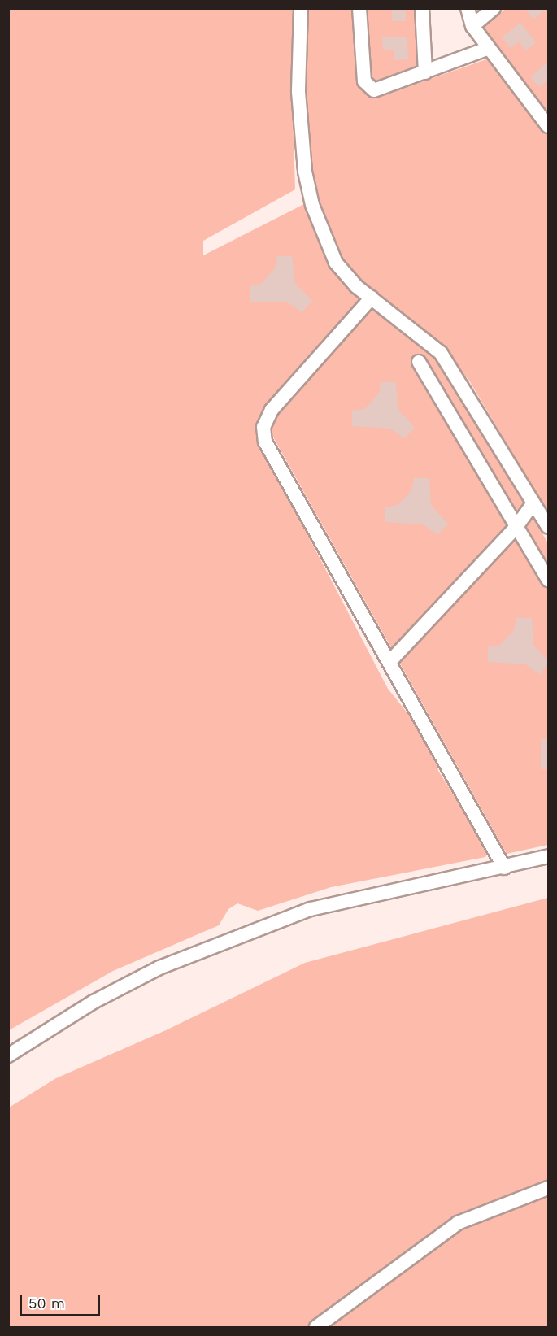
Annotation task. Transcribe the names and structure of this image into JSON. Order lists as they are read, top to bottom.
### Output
{
  "scale_bar": "50 m"
}
